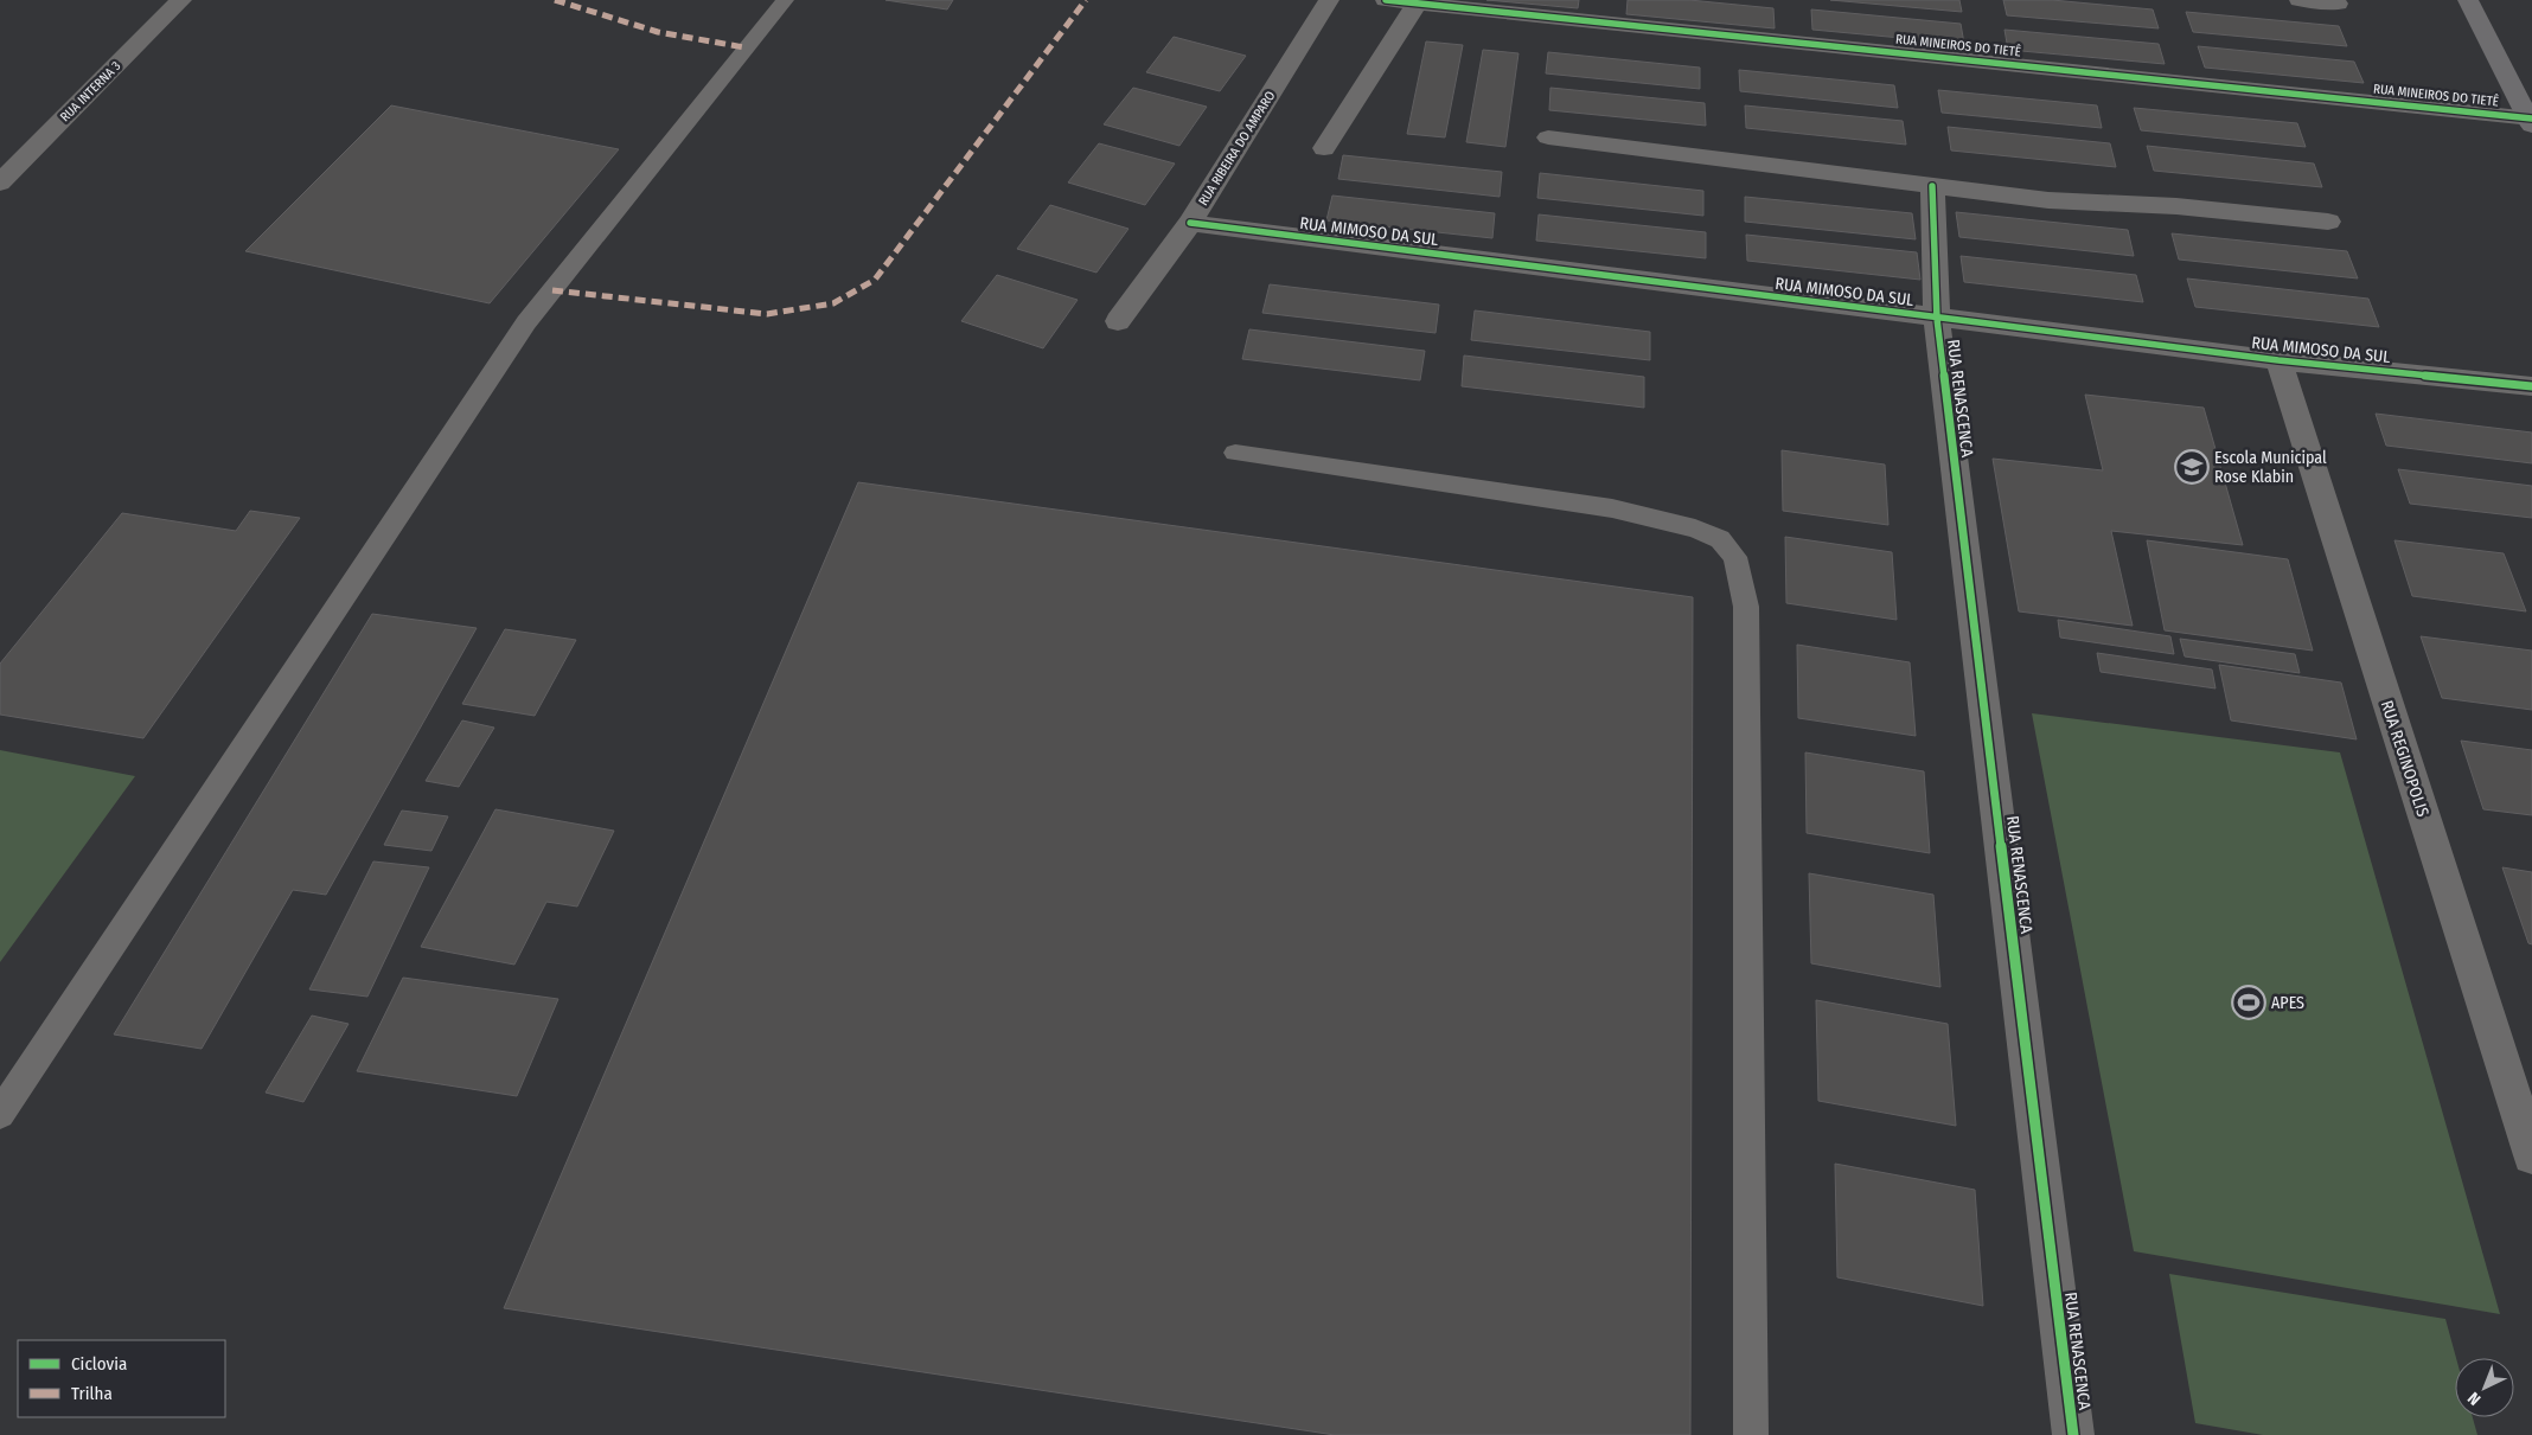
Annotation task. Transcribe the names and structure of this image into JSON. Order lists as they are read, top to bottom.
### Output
{
  "streets": {
    "street": [
      "RUA MINEIROS DO TIETÊ",
      "RUA INTERNA 3",
      "RUA RIBEIRA DO AMPARO",
      "RUA MIMOSO DA SUL",
      "RUA RENASCENCA",
      "RUA REGINOPOLIS"
    ]
  },
  "crossings": [
    ["RUA RIBEIRA DO AMPARO", "RUA MIMOSO DA SUL"],
    ["RUA MIMOSO DA SUL", "RUA RENASCENCA"],
    ["RUA MIMOSO DA SUL", "RUA REGINOPOLIS"]
  ],
  "places": {
    "school or university": ["Escola Municipal Rose Klabin"],
    "sports": ["APES"]
  },
  "legend": ["Ciclovia", "Trilha"],
  "north": "bottom left"
}
